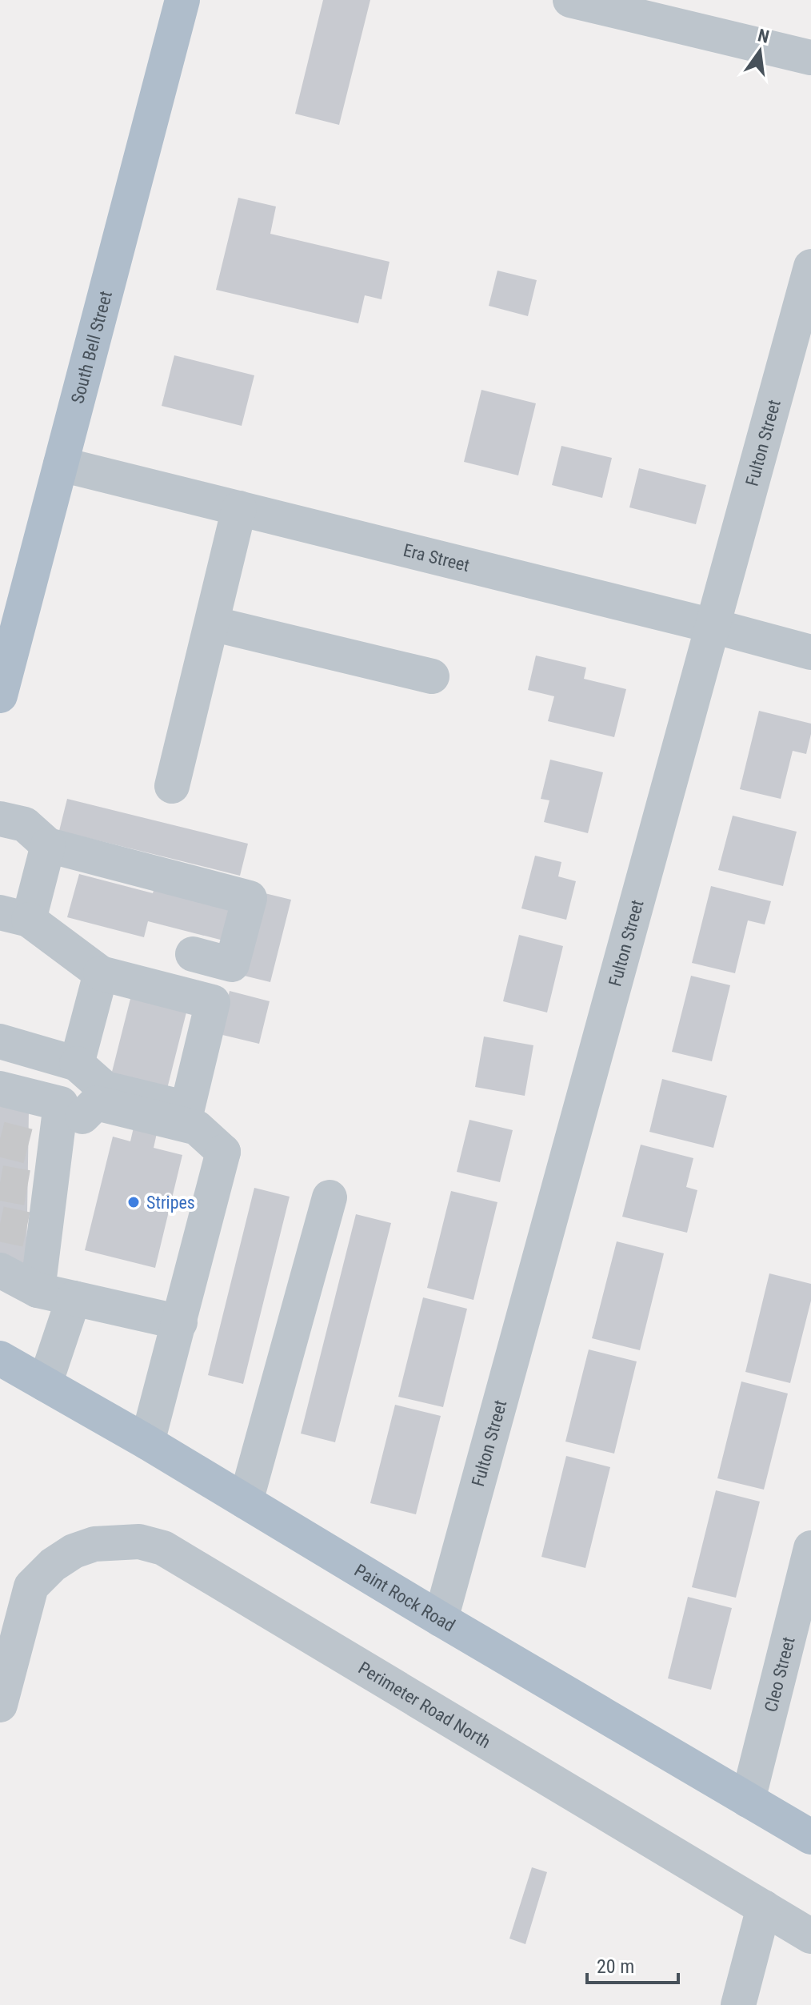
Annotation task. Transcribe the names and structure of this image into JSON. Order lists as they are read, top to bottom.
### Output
{
  "streets": {
    "main road": ["South Bell Street", "Paint Rock Road"],
    "street": [
      "Fulton Street",
      "Era Street",
      "Cleo Street",
      "Perimeter Road North"
    ]
  },
  "crossings": [
    ["South Bell Street", "Era Street"],
    ["Fulton Street", "Era Street"],
    ["Fulton Street", "Paint Rock Road"],
    ["Paint Rock Road", "Cleo Street"]
  ],
  "places": ["Stripes"],
  "scale_bar": "20 m",
  "north": "top"
}
